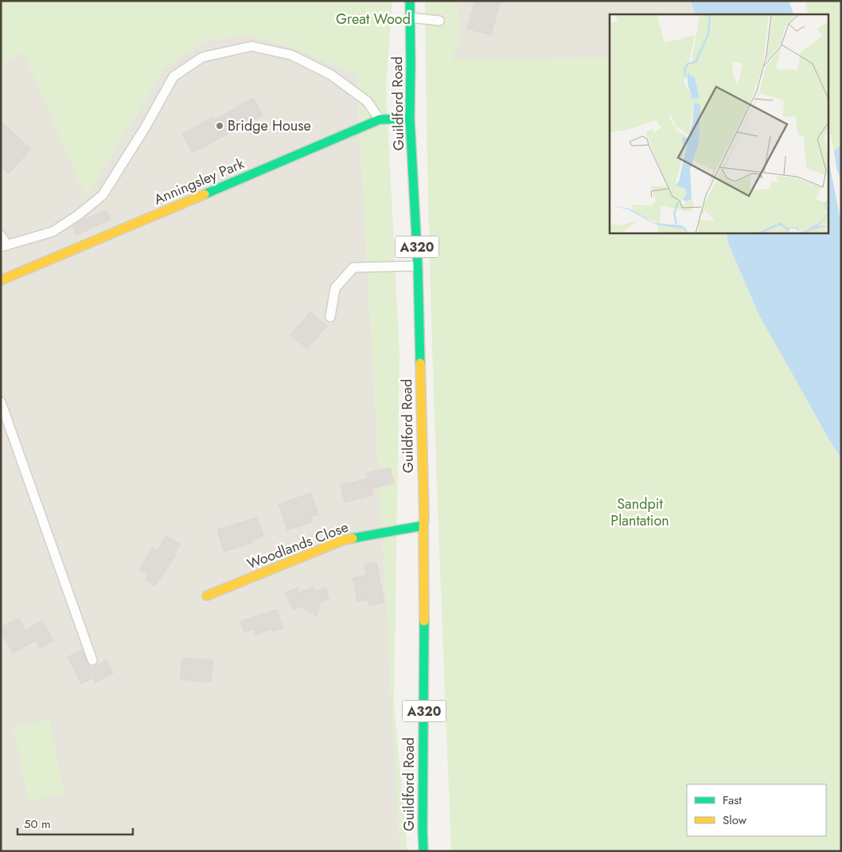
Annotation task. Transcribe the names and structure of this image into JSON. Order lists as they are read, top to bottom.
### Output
{
  "streets": {
    "main road": [
      "Guildford Road",
      "Anningsley Park",
      "A320",
      "Woodlands Close"
    ]
  },
  "crossings": [
    ["Guildford Road", "Anningsley Park"],
    ["Guildford Road", "Woodlands Close"]
  ],
  "parks": ["Great Wood", "Sandpit Plantation"],
  "places": ["Bridge House"],
  "legend": ["Fast", "Slow"],
  "scale_bar": "50 m"
}
